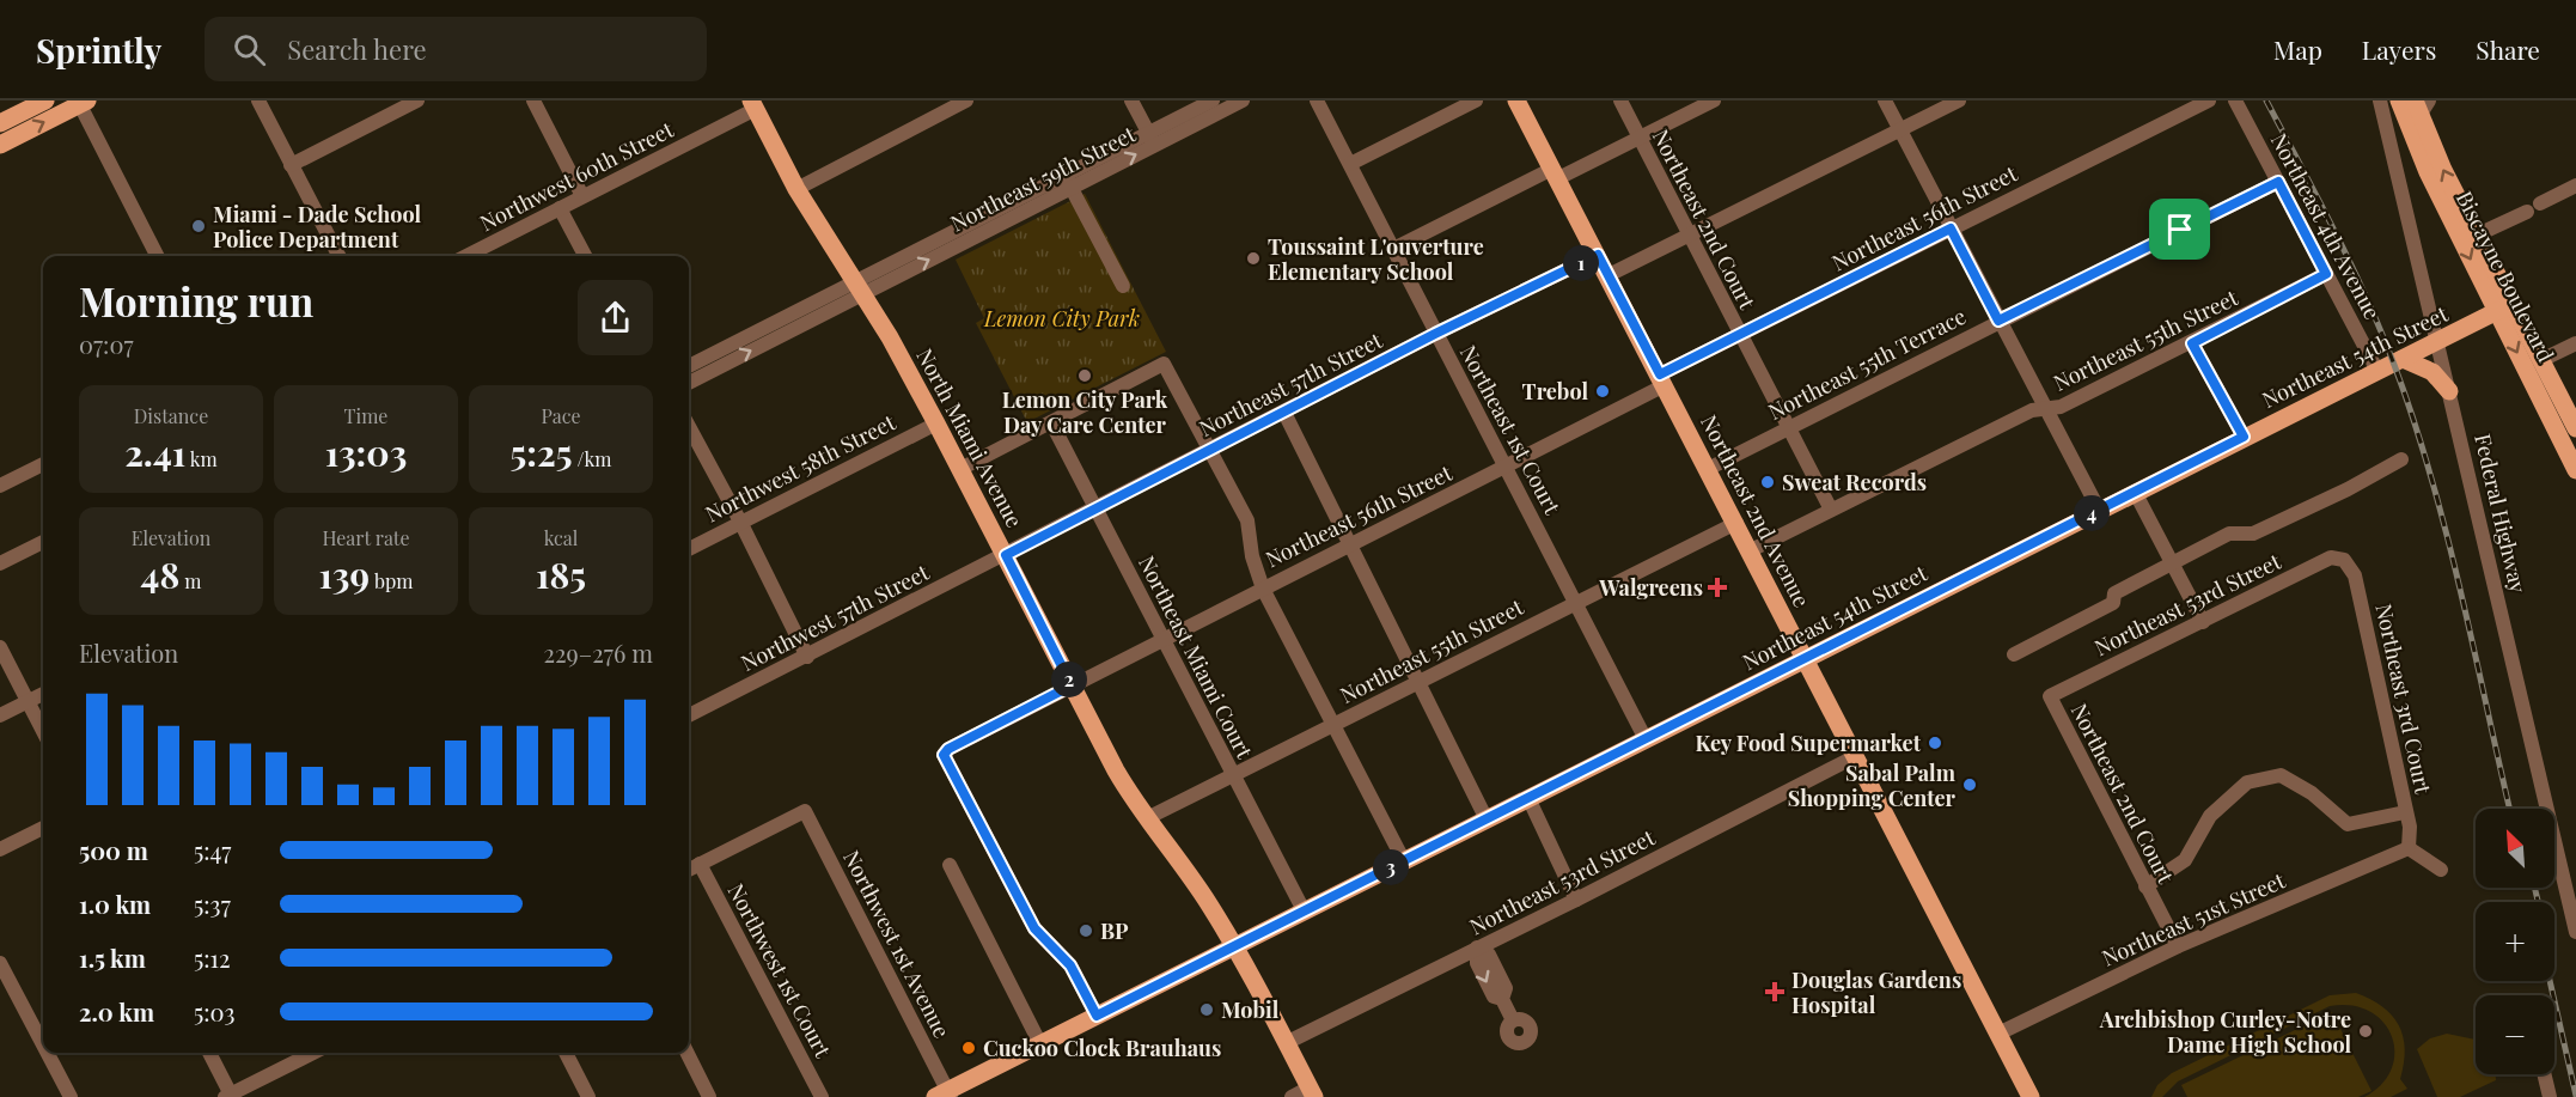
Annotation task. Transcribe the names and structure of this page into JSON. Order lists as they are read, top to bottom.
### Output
{
  "streets": {
    "main road": [
      "Biscayne Boulevard",
      "Northeast 54th Street",
      "North Miami Avenue",
      "Northeast 2nd Avenue"
    ],
    "street": [
      "Northwest 60th Street",
      "Northeast 59th Street",
      "Northeast 56th Street",
      "Northeast 2nd Court",
      "Northeast 4th Avenue",
      "Northeast 55th Street",
      "Northeast 55th Terrace",
      "Northeast 57th Street",
      "Northeast 1st Court",
      "Northwest 58th Street",
      "Federal Highway",
      "Northeast 53rd Street",
      "Northwest 57th Street",
      "Northeast Miami Court",
      "Northeast 3rd Court",
      "Northeast 51st Street",
      "Northwest 1st Avenue",
      "Northwest 1st Court"
    ]
  },
  "crossings": [
    ["Northwest 60th Street", "North Miami Avenue"],
    ["Northeast 59th Street", "North Miami Avenue"],
    ["Northeast 56th Street", "Northeast 2nd Court"],
    ["Northeast 56th Street", "Northeast 54th Street"],
    ["Northeast 56th Street", "Northeast 1st Court"],
    ["Northeast 56th Street", "North Miami Avenue"],
    ["Northeast 56th Street", "Northeast 2nd Avenue"],
    ["Northeast 56th Street", "Northeast Miami Court"],
    ["Northeast 2nd Court", "Northeast 55th Street"],
    ["Northeast 2nd Court", "Northeast 55th Terrace"],
    ["Northeast 2nd Court", "Northeast 53rd Street"],
    ["Northeast 2nd Court", "Northeast 51st Street"],
    ["Northeast 4th Avenue", "Northeast 55th Street"],
    ["Northeast 4th Avenue", "Northeast 54th Street"],
    ["Northeast 4th Avenue", "Northeast 55th Terrace"],
    ["Biscayne Boulevard", "Northeast 54th Street"],
    ["Biscayne Boulevard", "Federal Highway"],
    ["Northeast 55th Street", "Northeast 1st Court"],
    ["Northeast 55th Street", "North Miami Avenue"],
    ["Northeast 55th Street", "Northeast 2nd Avenue"],
    ["Northeast 55th Street", "Northeast Miami Court"],
    ["Northeast 54th Street", "Northeast 1st Court"],
    ["Northeast 54th Street", "North Miami Avenue"],
    ["Northeast 54th Street", "Northeast 2nd Avenue"],
    ["Northeast 54th Street", "Federal Highway"],
    ["Northeast 54th Street", "Northeast Miami Court"],
    ["Northeast 54th Street", "Northwest 1st Avenue"],
    ["Northeast 55th Terrace", "Northeast 2nd Avenue"],
    ["Northeast 57th Street", "Northeast 1st Court"],
    ["Northeast 57th Street", "North Miami Avenue"],
    ["Northeast 57th Street", "Northeast 2nd Avenue"],
    ["Northeast 57th Street", "Northwest 57th Street"],
    ["Northeast 57th Street", "Northeast Miami Court"],
    ["North Miami Avenue", "Northwest 58th Street"],
    ["North Miami Avenue", "Northeast 53rd Street"],
    ["North Miami Avenue", "Northwest 57th Street"],
    ["Northeast 2nd Avenue", "Northeast 53rd Street"],
    ["Northeast 2nd Avenue", "Northeast 51st Street"],
    ["Northeast 53rd Street", "Northeast 3rd Court"],
    ["Northeast 3rd Court", "Northeast 51st Street"],
    ["Northwest 1st Avenue", "Northwest 1st Court"]
  ],
  "parks": ["Lemon City Park"],
  "places": {
    "other": [
      "Miami - Dade School Police Department",
      "Toussaint L'ouverture Elementary School",
      "Lemon City Park Day Care Center",
      "Trebol",
      "Sweat Records",
      "Key Food Supermarket",
      "Sabal Palm Shopping Center",
      "BP",
      "Mobil",
      "Archbishop Curley-Notre Dame High School",
      "Cuckoo Clock Brauhaus"
    ],
    "health": ["Walgreens", "Douglas Gardens Hospital"]
  },
  "north": "top left",
  "page": {
    "header": "Sprintly",
    "search": "Search here",
    "nav": ["Map", "Layers", "Share"],
    "pins": [
      "1",
      "4",
      "2",
      "3"
    ],
    "heading": ["Morning run", "07:07"],
    "stats": [
      ["Distance", "2.41 km"],
      ["Time", "13:03"],
      ["Pace", "5:25 /km"],
      ["Elevation", "48 m"],
      ["Heart rate", "139 bpm"],
      ["kcal", "185"]
    ],
    "chart": ["Elevation", "229–276 m"],
    "map_buttons": ["+", "−"],
    "list": [
      {
        "name": "500 m",
        "note": "5:47"
      },
      {
        "name": "1.0 km",
        "note": "5:37"
      },
      {
        "name": "1.5 km",
        "note": "5:12"
      },
      {
        "name": "2.0 km",
        "note": "5:03"
      }
    ]
  }
}
